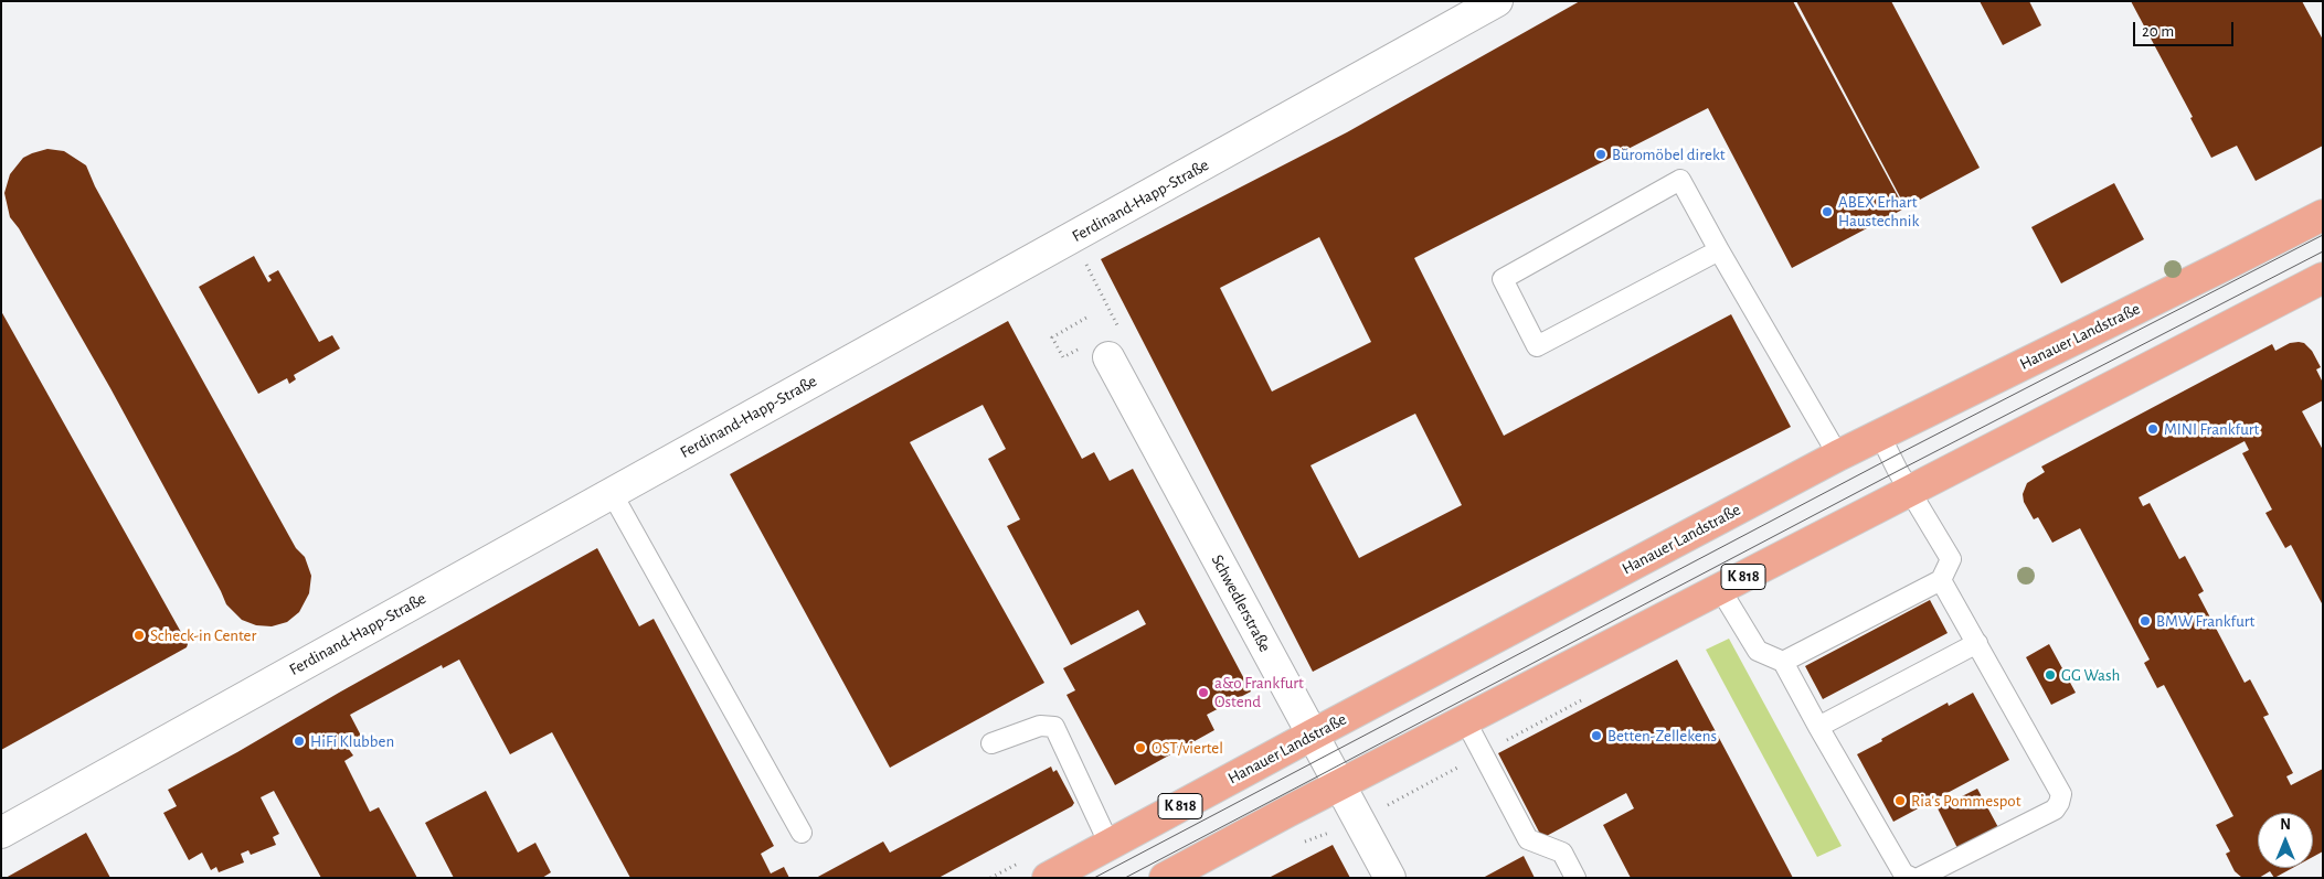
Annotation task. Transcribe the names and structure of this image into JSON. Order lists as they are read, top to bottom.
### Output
{
  "streets": {
    "main road": ["Hanauer Landstraße", "K 818"],
    "street": ["Ferdinand-Happ-Straße", "Schwedlerstraße"]
  },
  "crossings": [
    ["Hanauer Landstraße", "Schwedlerstraße"],
    ["K 818", "Schwedlerstraße"]
  ],
  "places": [
    "Büromöbel direkt",
    "ABEX Erhart Haustechnik",
    "MINI Frankfurt",
    "BMW Frankfurt",
    "Scheck-in Center",
    "GG Wash",
    "a&o Frankfurt Ostend",
    "Betten-Zellekens",
    "HiFi Klubben",
    "OST/viertel",
    "Ria's Pommespot"
  ],
  "scale_bar": "20 m",
  "north": "top"
}
